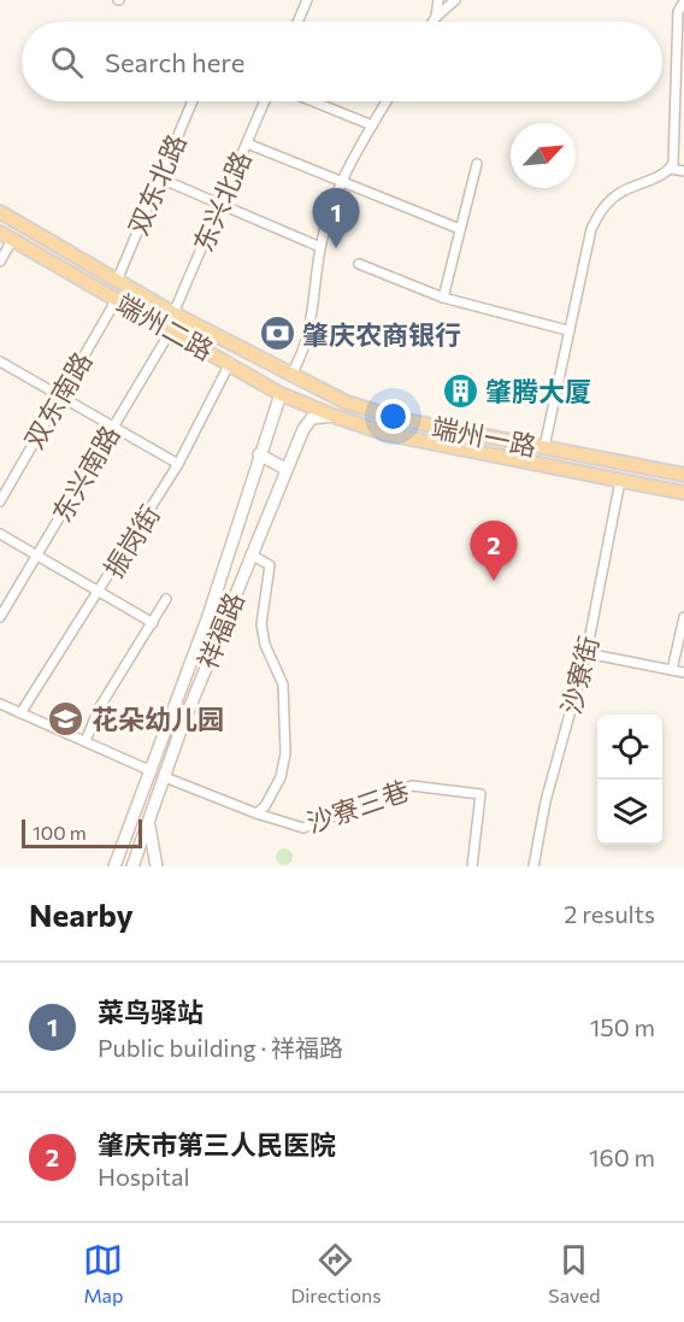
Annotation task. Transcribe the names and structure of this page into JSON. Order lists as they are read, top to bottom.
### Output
{
  "streets": {
    "main road": ["端州二路", "端州一路"],
    "street": [
      "双东北路",
      "东兴北路",
      "双东南路",
      "东兴南路",
      "振岗街",
      "祥福路",
      "沙寮街",
      "沙寮三巷"
    ]
  },
  "crossings": [
    ["双东北路", "端州二路"],
    ["东兴北路", "端州二路"],
    ["端州二路", "双东南路"],
    ["端州二路", "端州一路"],
    ["端州二路", "东兴南路"],
    ["端州二路", "振岗街"],
    ["端州二路", "祥福路"],
    ["端州一路", "祥福路"],
    ["端州一路", "沙寮街"]
  ],
  "places": {
    "bank": ["肇庆农商银行"],
    "building": ["肇腾大厦"],
    "school or university": ["花朵幼儿园"]
  },
  "scale_bar": "100 m",
  "north": "top right",
  "page": {
    "search": "Search here",
    "pins": ["1", "2"],
    "scale": "100 m",
    "heading": ["Nearby", "2 results"],
    "list": [
      {
        "mark": "1",
        "name": "菜鸟驿站",
        "note": "Public building · 祥福路",
        "value": "150 m"
      },
      {
        "mark": "2",
        "name": "肇庆市第三人民医院",
        "note": "Hospital",
        "value": "160 m"
      }
    ],
    "nav": ["Map", "Directions", "Saved"]
  }
}
